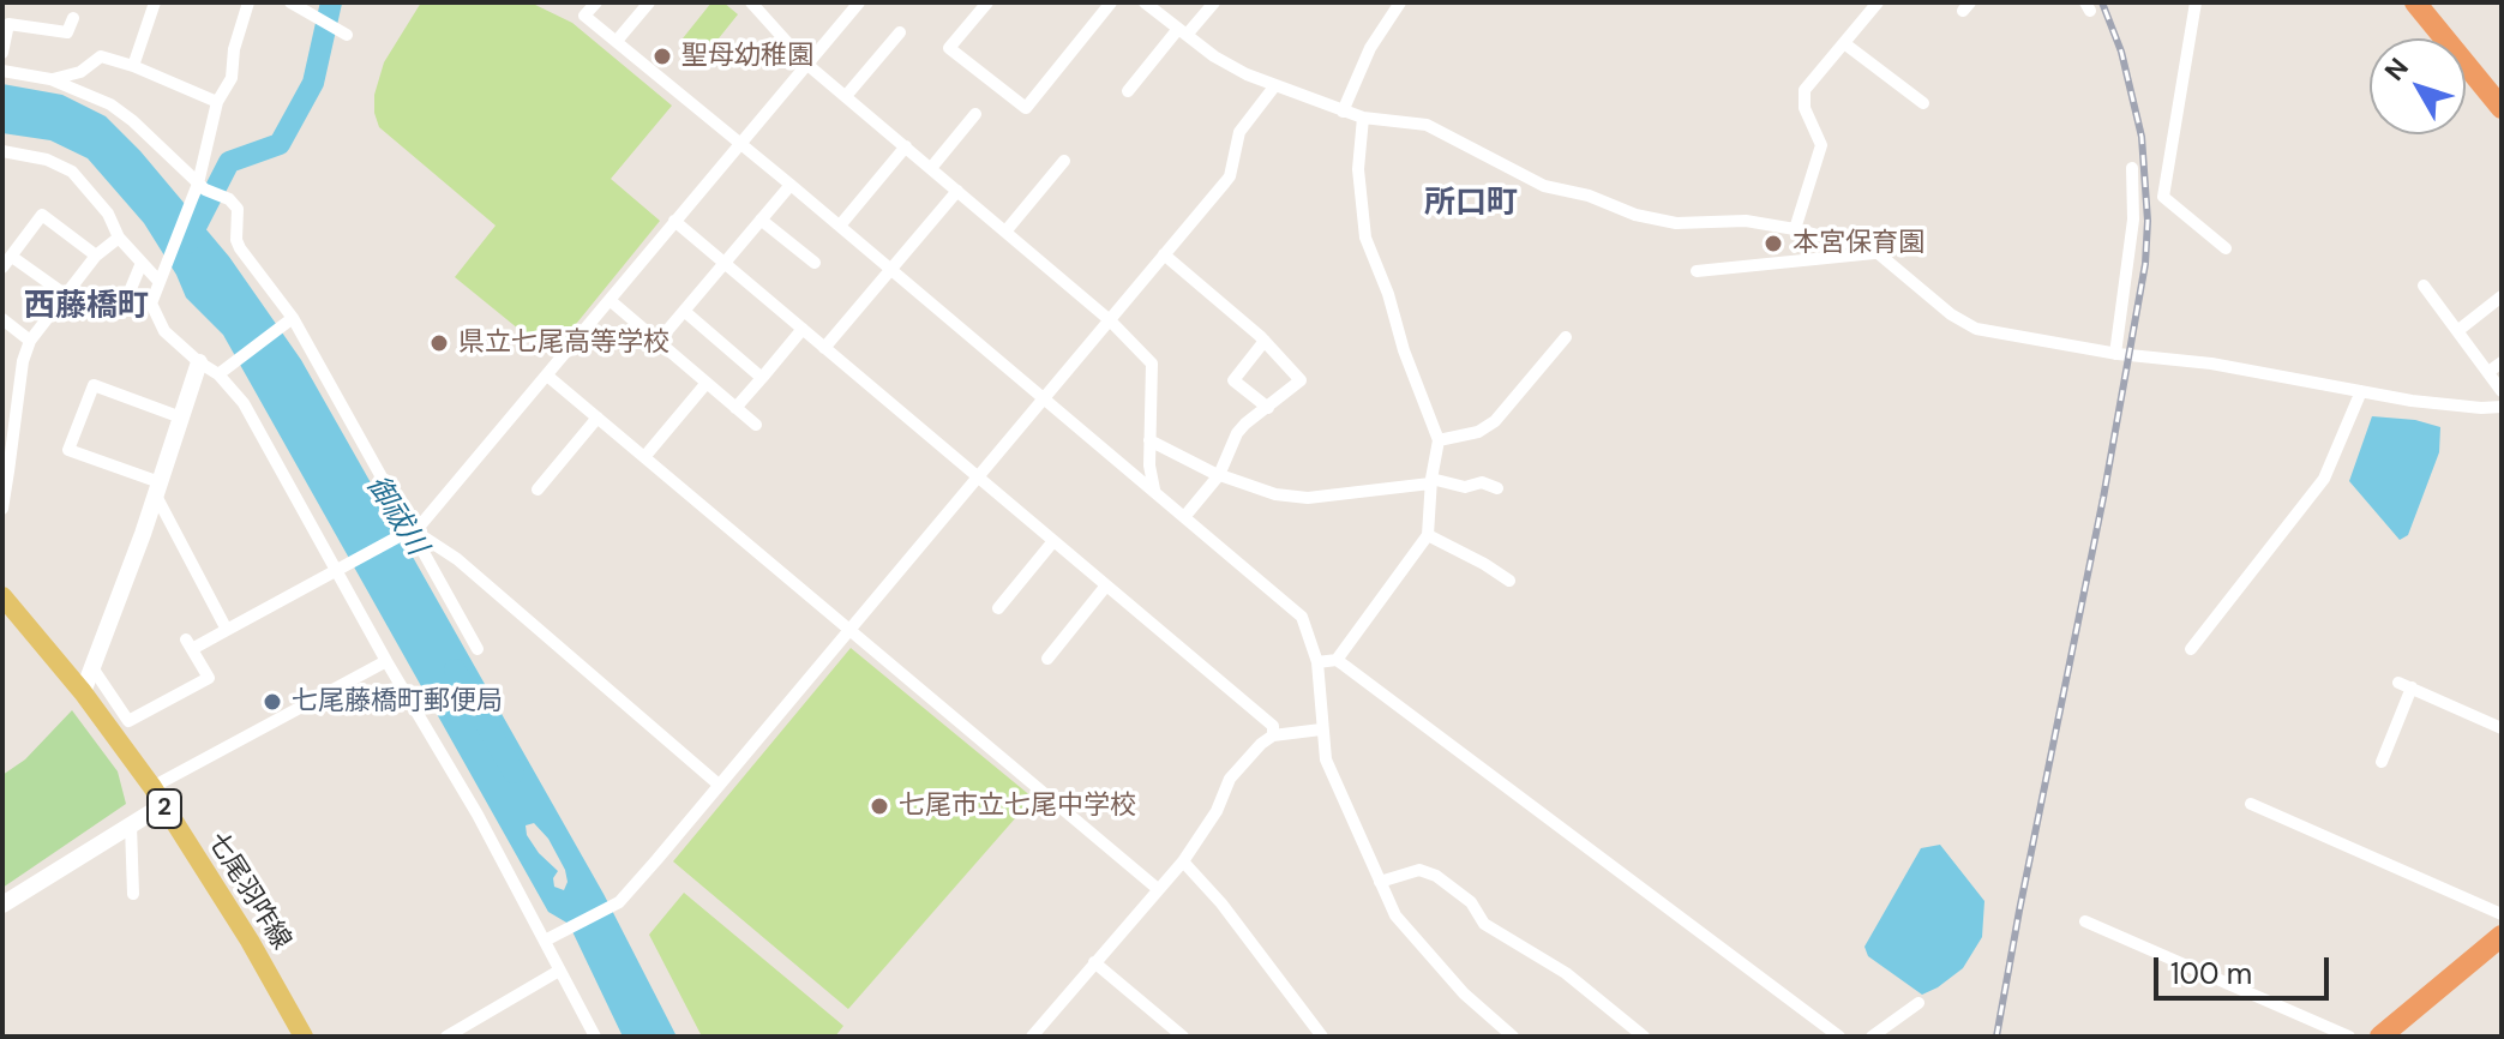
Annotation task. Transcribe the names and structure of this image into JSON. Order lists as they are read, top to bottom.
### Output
{
  "streets": {
    "main road": ["2", "七尾羽咋線"]
  },
  "districts": ["所口町", "西藤橋町"],
  "water": ["御祓川"],
  "places": [
    "聖母幼稚園",
    "本宮保育園",
    "県立七尾高等学校",
    "七尾藤橋町郵便局",
    "七尾市立七尾中学校"
  ],
  "scale_bar": "100 m",
  "north": "top left"
}
